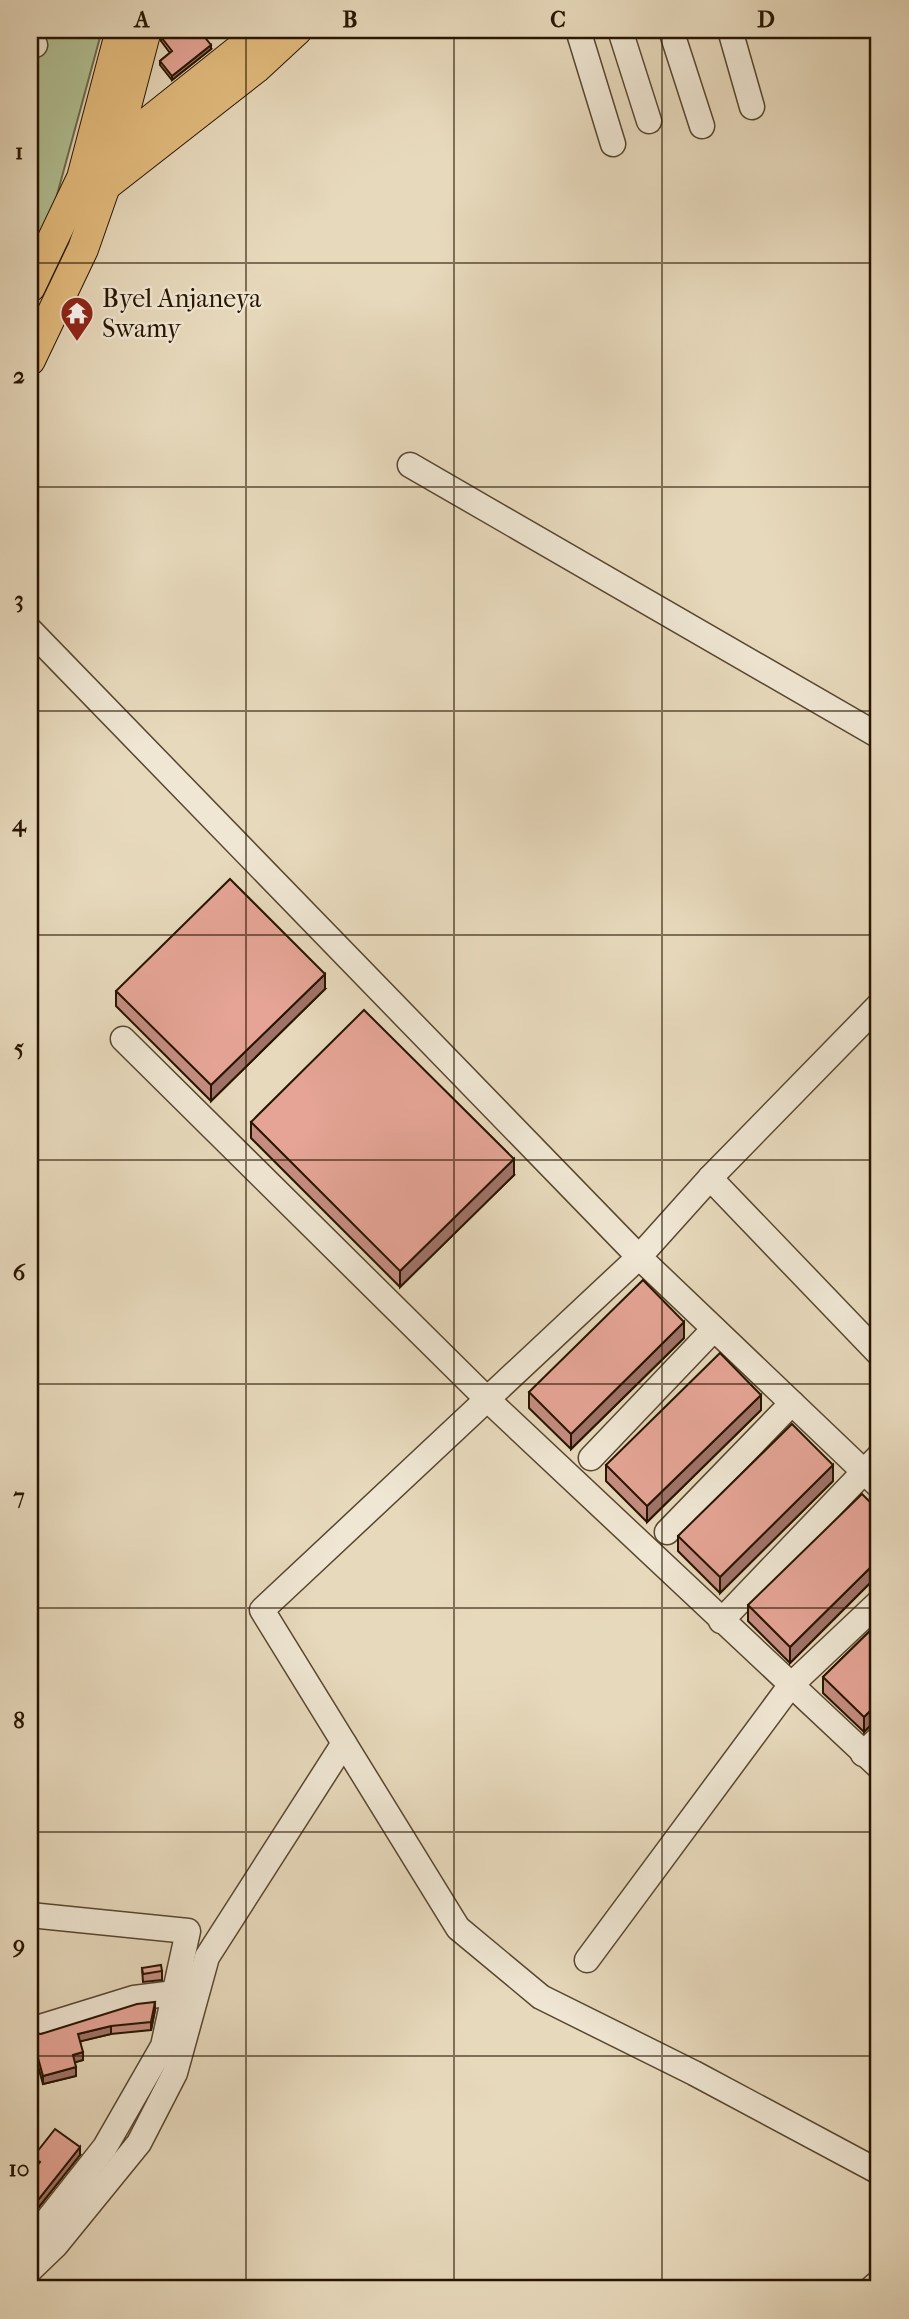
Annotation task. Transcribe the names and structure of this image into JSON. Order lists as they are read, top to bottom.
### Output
{
  "places": {
    "temple": ["Byel Anjaneya Swamy"]
  },
  "grid": {
    "columns": [
      "A",
      "B",
      "C",
      "D"
    ],
    "rows": [
      "1",
      "2",
      "3",
      "4",
      "5",
      "6",
      "7",
      "8",
      "9",
      "10"
    ]
  }
}
